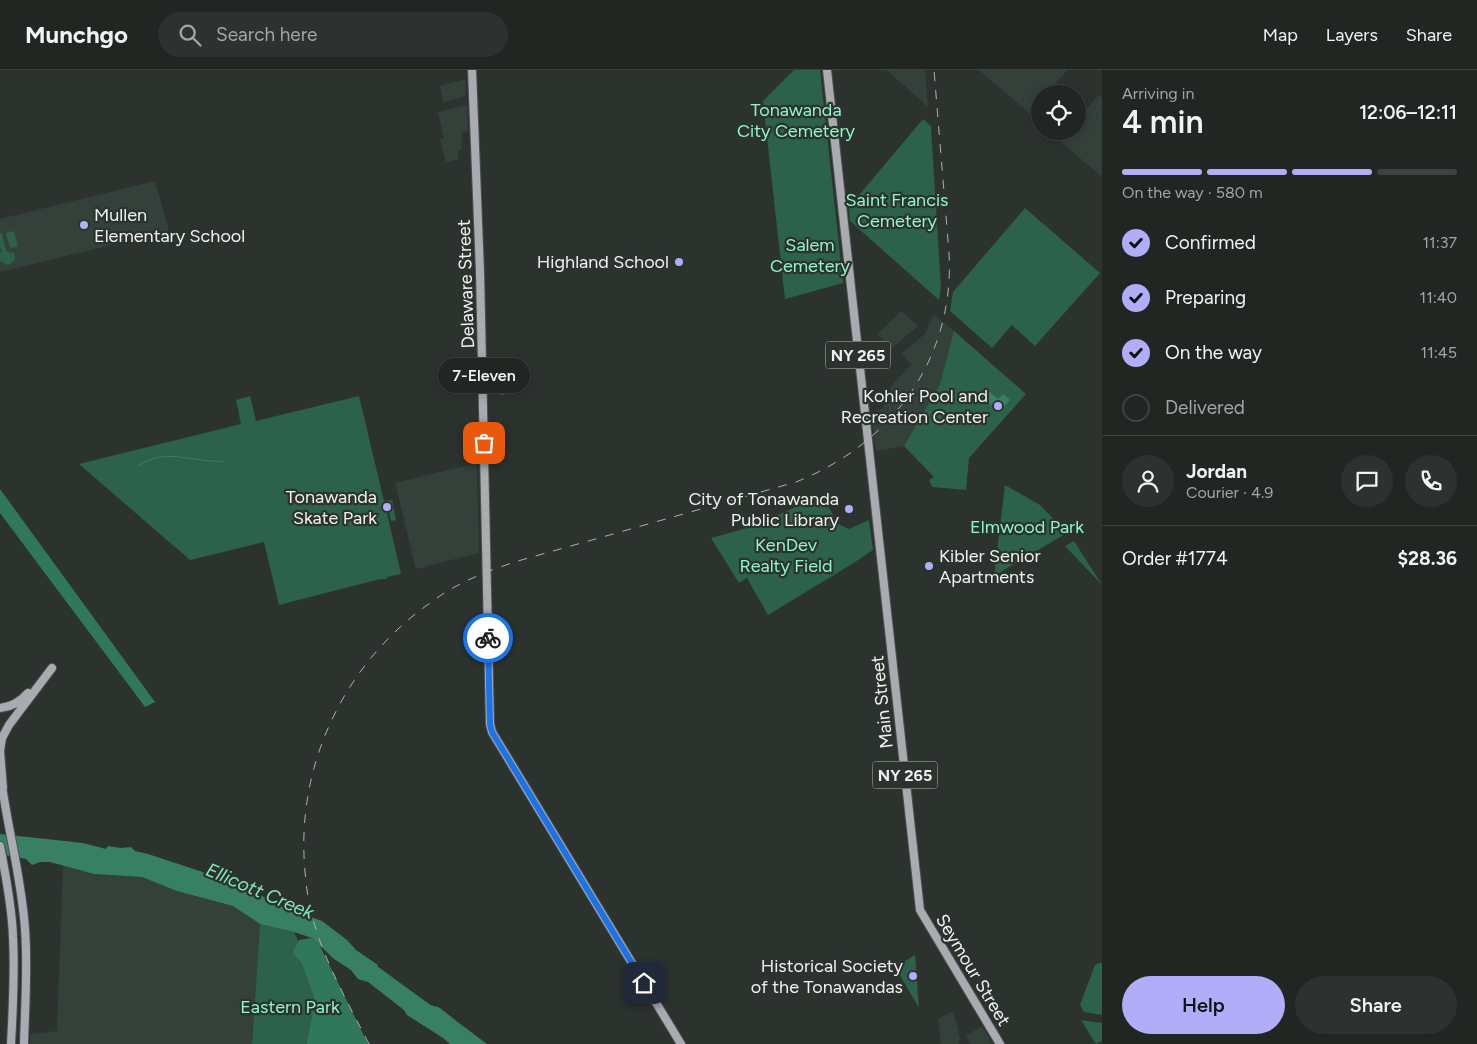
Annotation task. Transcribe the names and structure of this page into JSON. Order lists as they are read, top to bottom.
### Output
{
  "streets": {
    "main road": [
      "Delaware Street",
      "NY 265",
      "Main Street",
      "Seymour Street"
    ]
  },
  "crossings": [
    ["Main Street", "Seymour Street"]
  ],
  "water": ["Ellicott Creek"],
  "parks": [
    "Tonawanda City Cemetery",
    "Saint Francis Cemetery",
    "Salem Cemetery",
    "Elmwood Park",
    "KenDev Realty Field",
    "Eastern Park"
  ],
  "places": [
    "Mullen Elementary School",
    "Highland School",
    "Kohler Pool and Recreation Center",
    "7-Eleven",
    "Tonawanda Skate Park",
    "City of Tonawanda Public Library",
    "Kibler Senior Apartments",
    "Historical Society of the Tonawandas"
  ],
  "page": {
    "header": "Munchgo",
    "search": "Search here",
    "nav": ["Map", "Layers", "Share"],
    "heading": ["4 min", "Arriving in", "12:06–12:11"],
    "panel": [
      "Jordan",
      "Courier · 4.9",
      "Order #1774",
      "$28.36"
    ],
    "bar": "On the way · 580 m",
    "list": [
      ["Confirmed", "11:37"],
      ["Preparing", "11:40"],
      ["On the way", "11:45"],
      "Delivered"
    ],
    "bubble": "7-Eleven",
    "buttons": ["Help", "Share"]
  }
}
